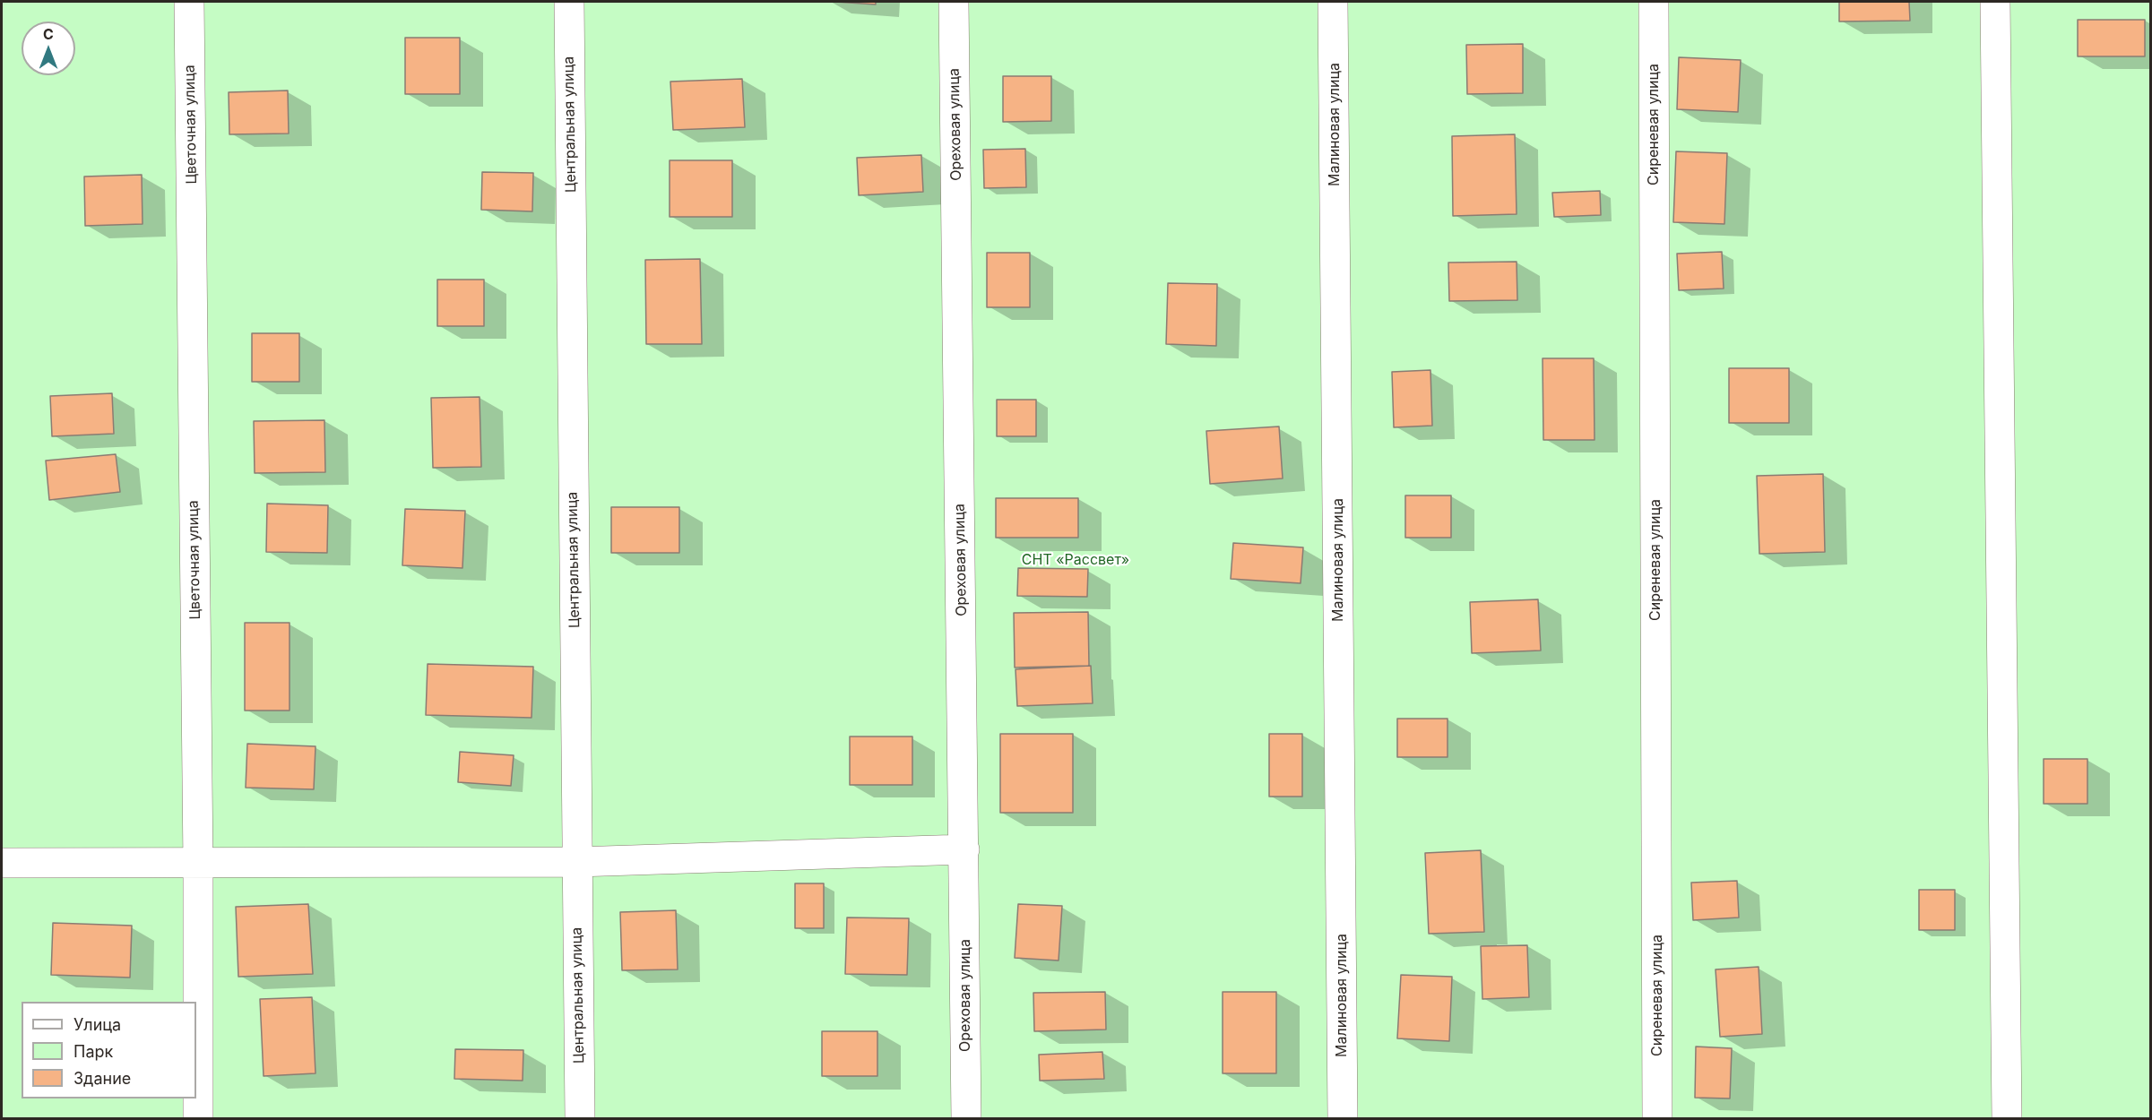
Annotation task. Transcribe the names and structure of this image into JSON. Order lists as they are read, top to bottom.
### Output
{
  "streets": {
    "street": [
      "Цветочная улица",
      "Центральная улица",
      "Ореховая улица",
      "Малиновая улица",
      "Сиреневая улица"
    ]
  },
  "parks": ["СНТ «Рассвет»"],
  "legend": ["Улица", "Парк", "Здание"],
  "north": "top"
}
